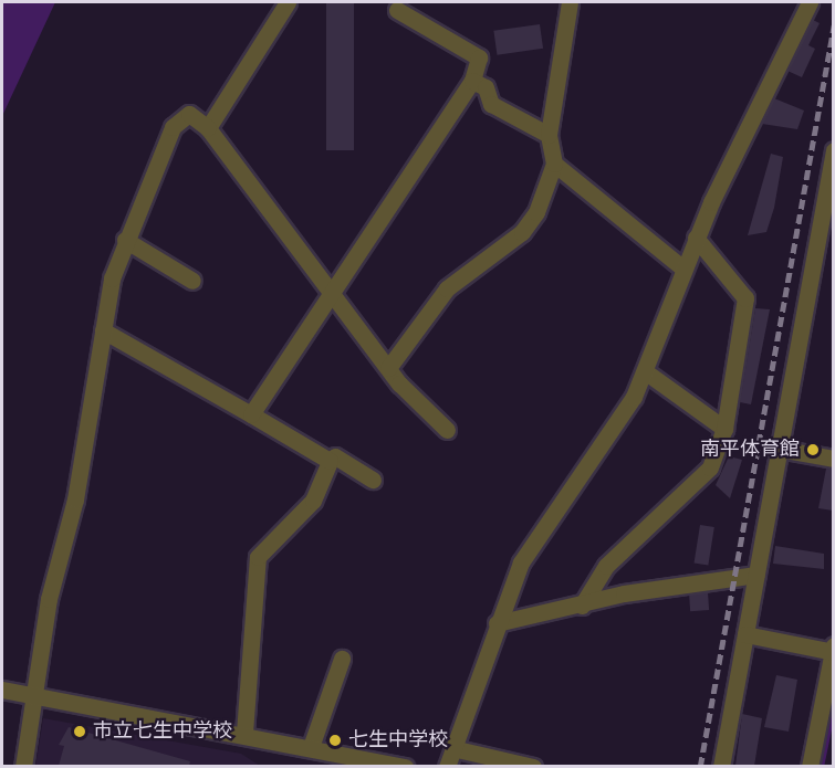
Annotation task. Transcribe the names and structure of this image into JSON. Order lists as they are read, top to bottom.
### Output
{
  "places": ["南平体育館", "市立七生中学校", "七生中学校"]
}
